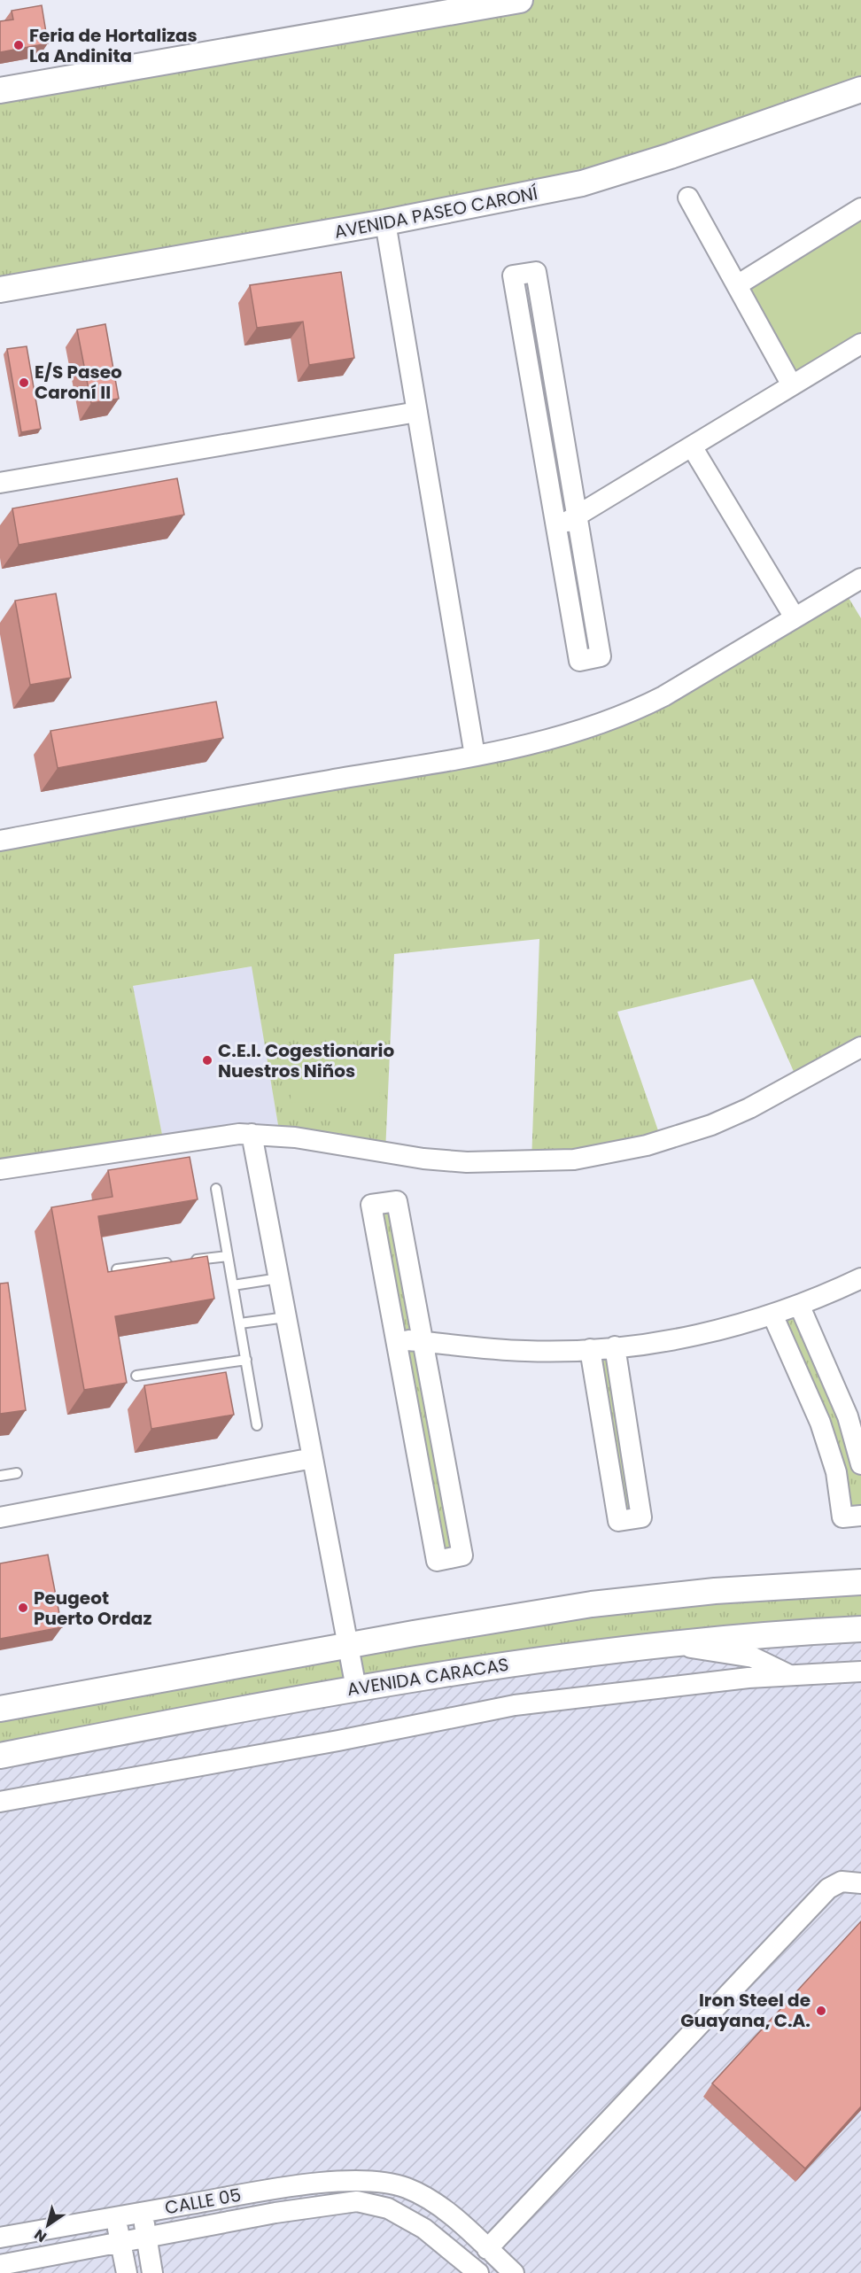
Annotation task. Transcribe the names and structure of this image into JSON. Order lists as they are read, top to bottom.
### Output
{
  "streets": {
    "street": ["AVENIDA PASEO CARONÍ", "AVENIDA CARACAS", "CALLE 05"]
  },
  "places": [
    "Feria de Hortalizas La Andinita",
    "E/S Paseo Caroní II",
    "C.E.I. Cogestionario Nuestros Niños",
    "Peugeot Puerto Ordaz",
    "Iron Steel de Guayana, C.A."
  ],
  "north": "bottom left"
}
